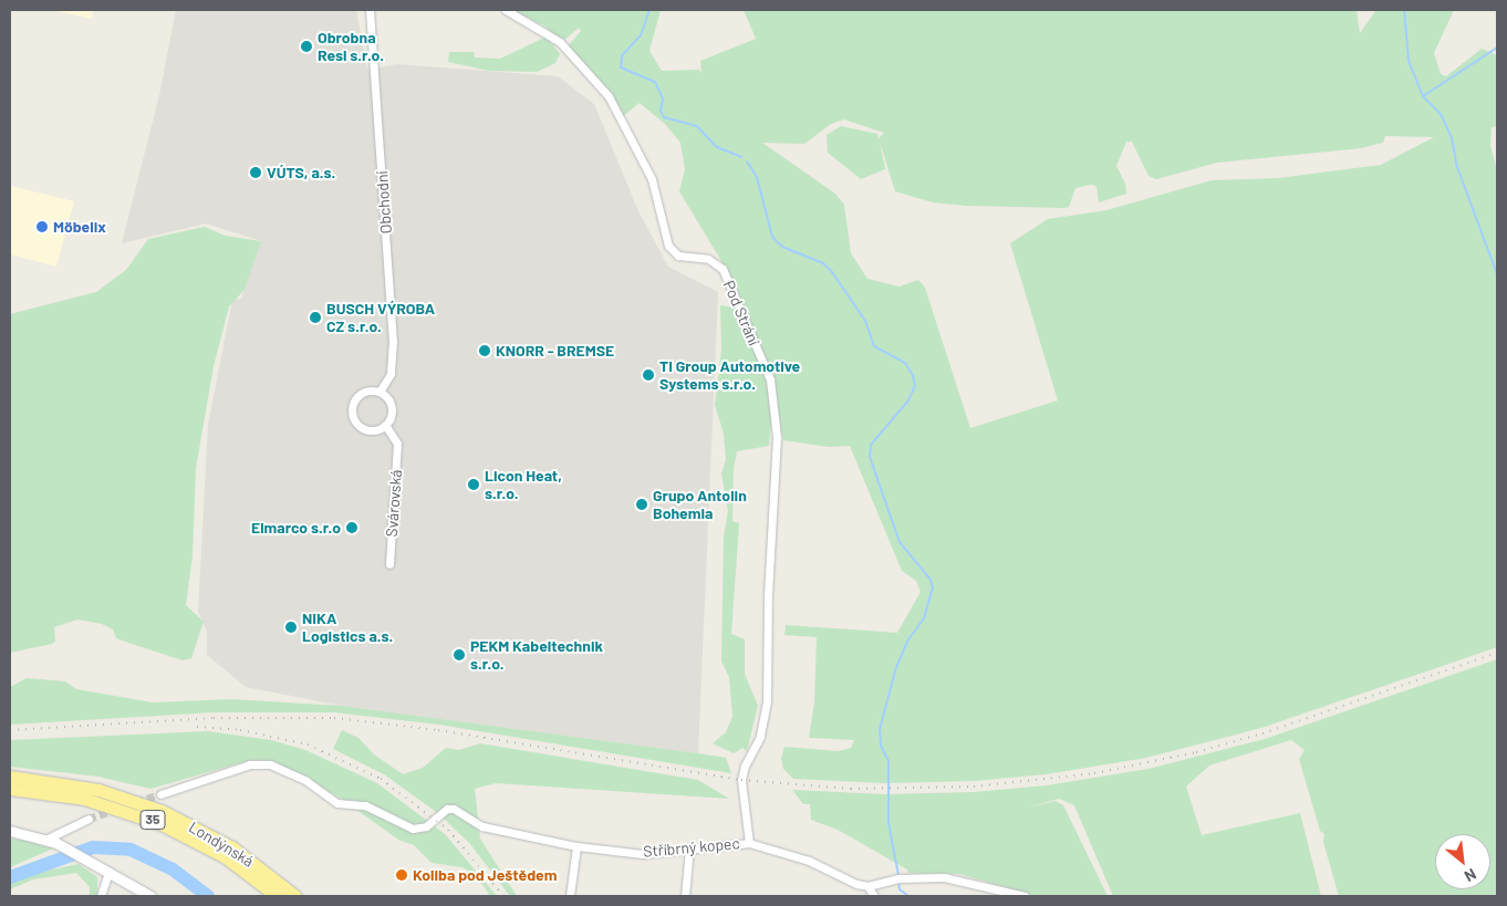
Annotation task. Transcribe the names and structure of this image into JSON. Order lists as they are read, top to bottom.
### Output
{
  "streets": {
    "highway": ["35", "Londýnská"],
    "street": [
      "Obchodní",
      "Pod Strání",
      "Svárovská",
      "Stříbrný kopec"
    ]
  },
  "crossings": [
    ["Obchodní", "Svárovská"],
    ["Pod Strání", "Stříbrný kopec"]
  ],
  "places": [
    "Obrobna Resl s.r.o.",
    "VÚTS, a.s.",
    "Möbelix",
    "BUSCH VÝROBA CZ s.r.o.",
    "KNORR - BREMSE",
    "TI Group Automotive Systems s.r.o.",
    "Licon Heat, s.r.o.",
    "Grupo Antolin Bohemia",
    "Elmarco s.r.o",
    "NIKA Logistics a.s.",
    "PEKM Kabeltechnik s.r.o.",
    "Koliba pod Ještědem"
  ],
  "north": "bottom right"
}
